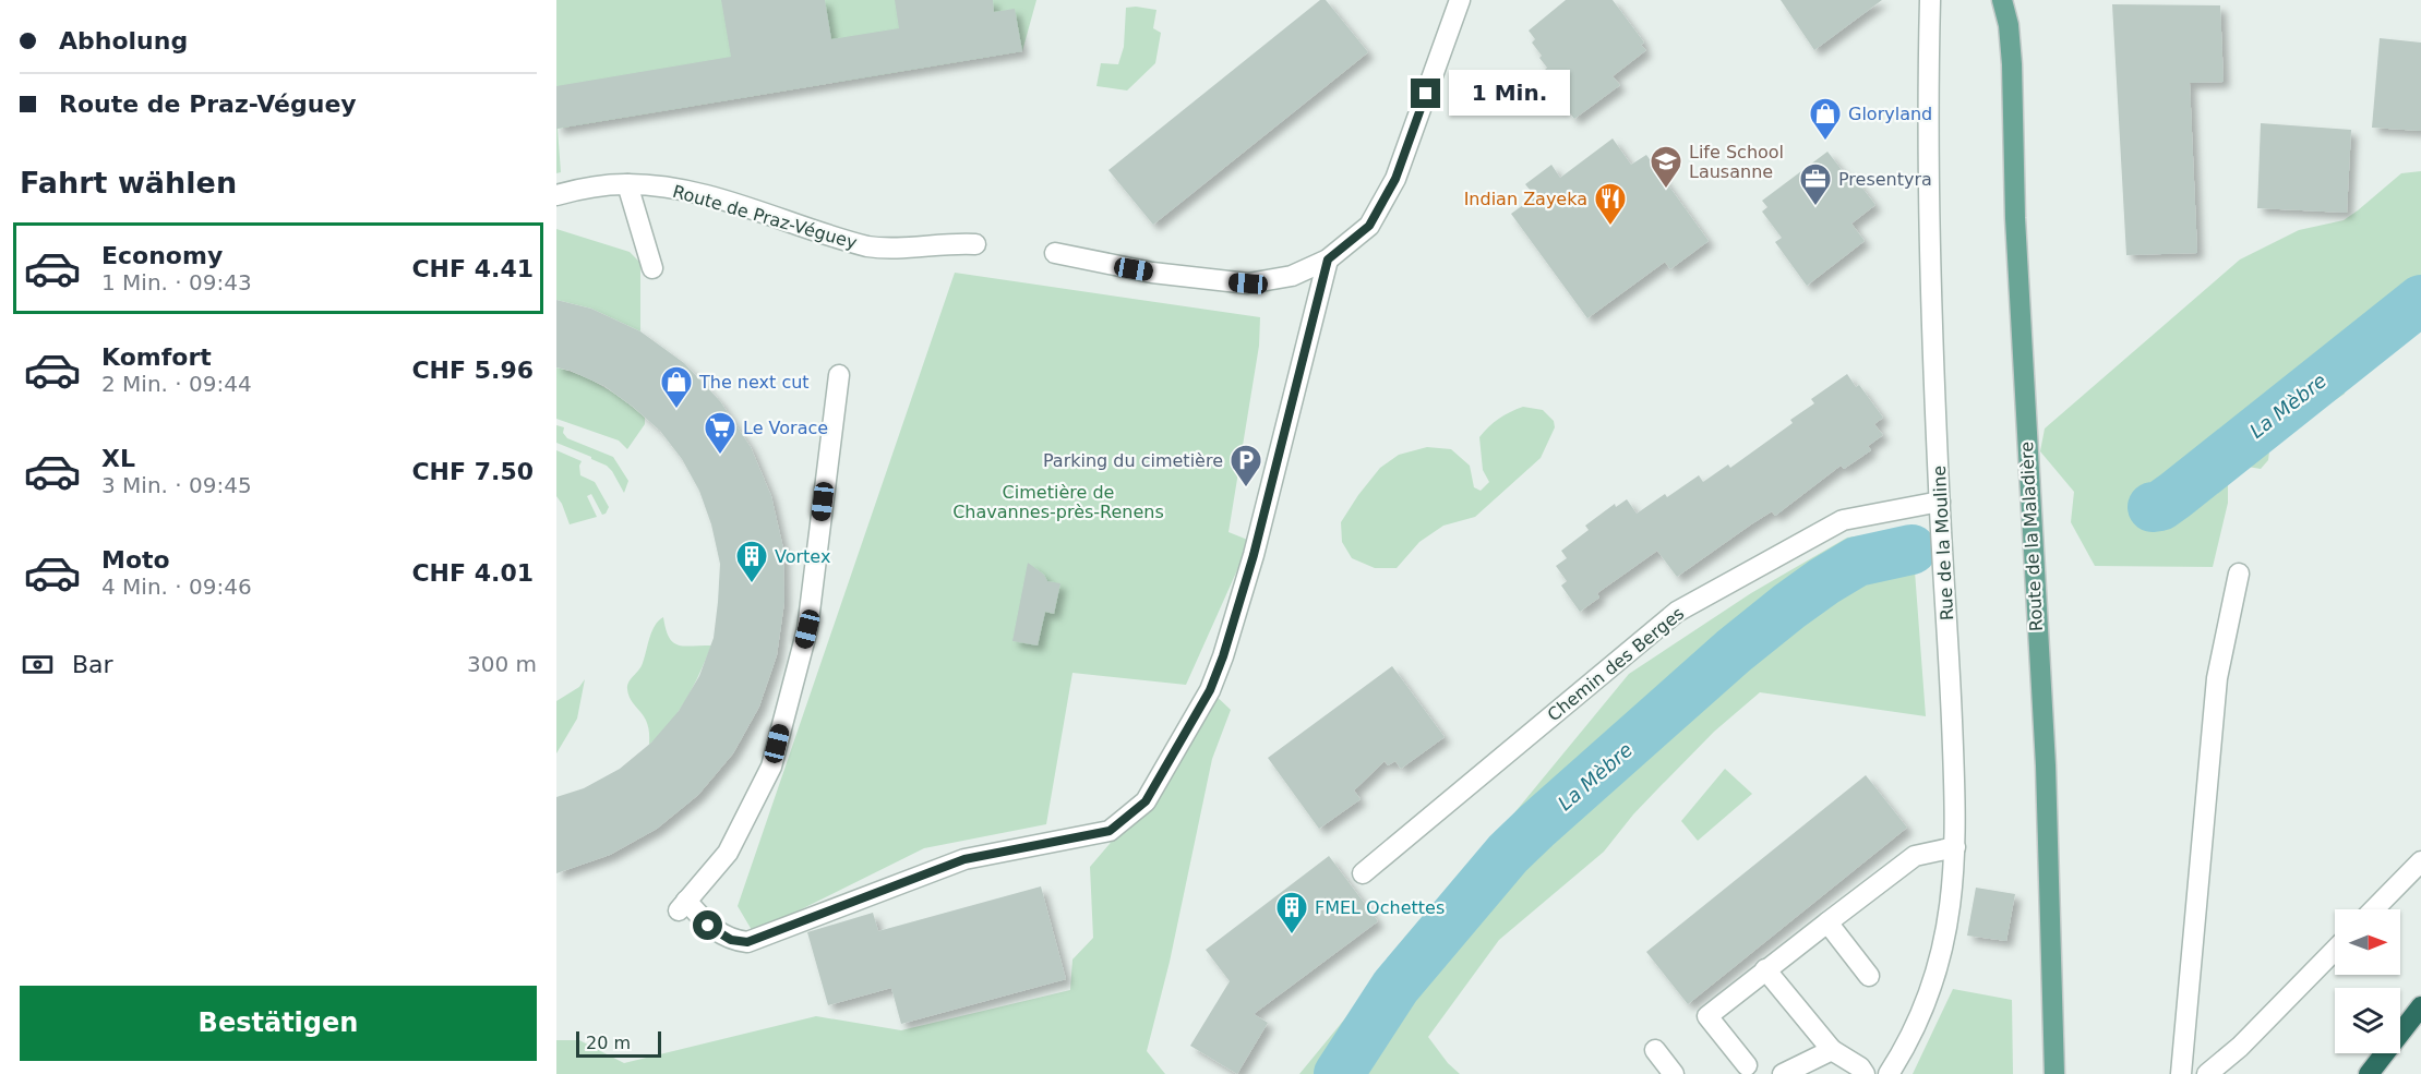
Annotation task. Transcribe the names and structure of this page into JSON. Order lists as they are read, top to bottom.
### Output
{
  "streets": {
    "main road": ["Route de la Maladière"],
    "street": ["Route de Praz-Véguey", "Rue de la Mouline", "Chemin des Berges"]
  },
  "crossings": [
    ["Rue de la Mouline", "Chemin des Berges"]
  ],
  "water": ["La Mèbre"],
  "parks": ["Cimetière de Chavannes-près-Renens"],
  "places": {
    "shop": ["Gloryland", "The next cut"],
    "school or university": ["Life School Lausanne"],
    "office": ["Presentyra"],
    "restaurant": ["Indian Zayeka"],
    "supermarket": ["Le Vorace"],
    "parking": ["Parking du cimetière"],
    "building": ["Vortex", "FMEL Ochettes"]
  },
  "scale_bar": "20 m",
  "north": "right",
  "page": {
    "banner": ["Abholung", "Route de Praz-Véguey"],
    "bubble": "1 Min.",
    "heading": "Fahrt wählen",
    "list": [
      {
        "name": "Economy",
        "note": "1 Min. · 09:43",
        "value": "CHF 4.41"
      },
      {
        "name": "Komfort",
        "note": "2 Min. · 09:44",
        "value": "CHF 5.96"
      },
      {
        "name": "XL",
        "note": "3 Min. · 09:45",
        "value": "CHF 7.50"
      },
      {
        "name": "Moto",
        "note": "4 Min. · 09:46",
        "value": "CHF 4.01"
      }
    ],
    "pay": ["Bar", "300 m"],
    "buttons": "Bestätigen",
    "scale": "20 m"
  }
}
